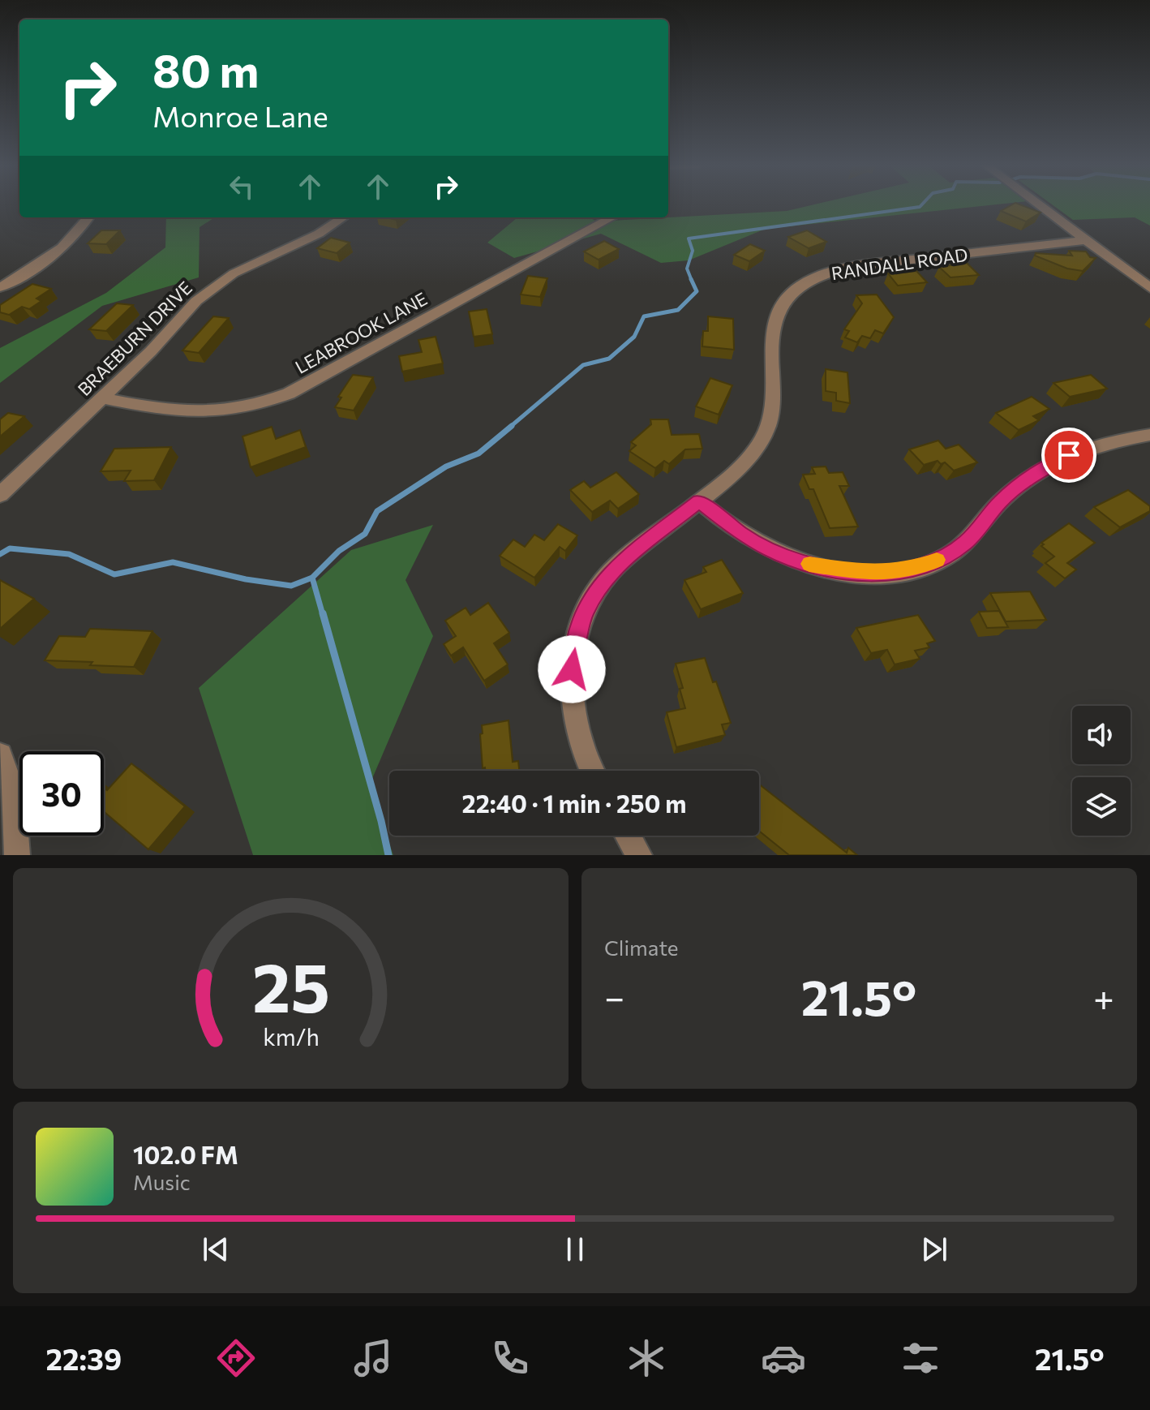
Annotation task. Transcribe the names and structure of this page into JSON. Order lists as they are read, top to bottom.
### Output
{
  "streets": {
    "street": ["RANDALL ROAD", "LEABROOK LANE", "BRAEBURN DRIVE"]
  },
  "crossings": [
    ["LEABROOK LANE", "BRAEBURN DRIVE"]
  ],
  "page": {
    "turn": ["80 m", "Monroe Lane"],
    "limit": "30",
    "trip": "22:40 · 1 min · 250 m",
    "tile": "Climate",
    "heat": ["−", "21.5°", "+"],
    "song": ["102.0 FM", "Music"],
    "tabs": ["22:39", "21.5°"],
    "gauge": ["25", "km/h"]
  }
}
